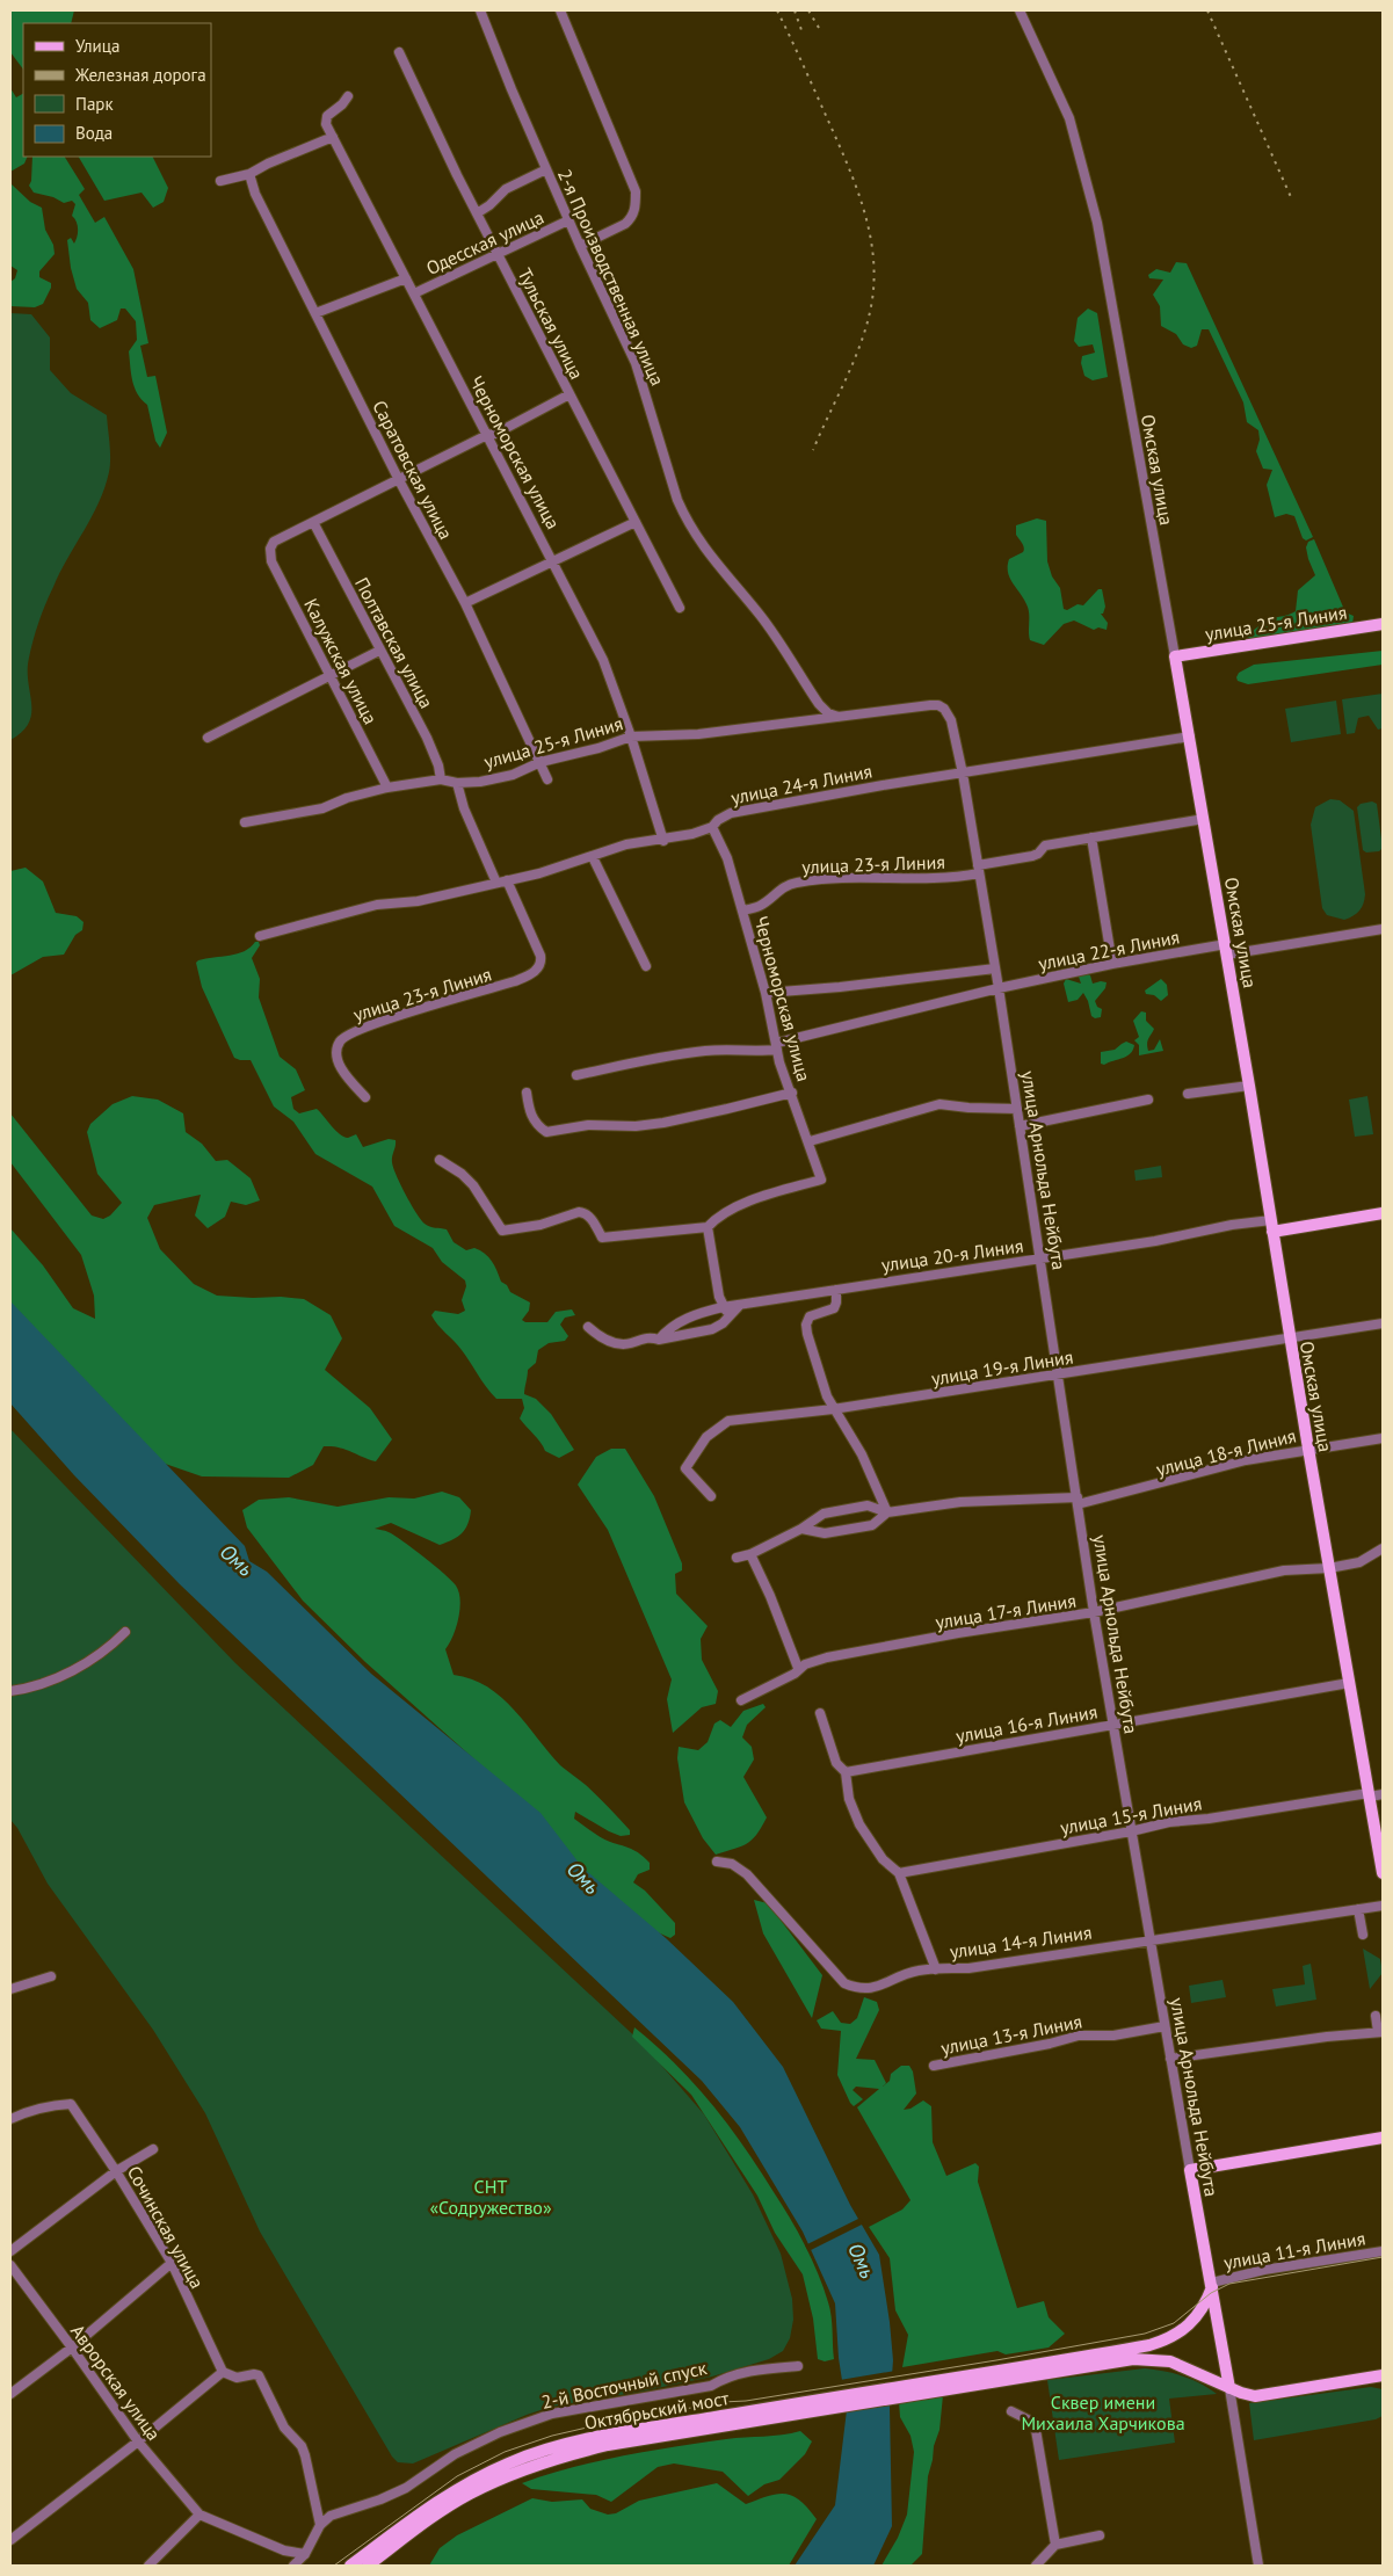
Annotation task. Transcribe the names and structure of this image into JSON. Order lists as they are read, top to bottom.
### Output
{
  "streets": {
    "main road": [
      "Омская улица",
      "улица 25-я Линия",
      "улица Арнольда Нейбута",
      "улица 20-я Линия",
      "Октябрьский мост"
    ],
    "street": [
      "Одесская улица",
      "2-я Производственная улица",
      "Тульская улица",
      "Черноморская улица",
      "Саратовская улица",
      "Полтавская улица",
      "Калужская улица",
      "улица 24-я Линия",
      "улица 23-я Линия",
      "улица 22-я Линия",
      "улица 19-я Линия",
      "улица 18-я Линия",
      "улица 17-я Линия",
      "улица 16-я Линия",
      "улица 15-я Линия",
      "улица 14-я Линия",
      "улица 13-я Линия",
      "Сочинская улица",
      "улица 11-я Линия",
      "Аврорская улица",
      "2-й Восточный спуск"
    ]
  },
  "crossings": [
    ["Одесская улица", "2-я Производственная улица"],
    ["Одесская улица", "Тульская улица"],
    ["Одесская улица", "Черноморская улица"],
    ["Одесская улица", "Саратовская улица"],
    ["2-я Производственная улица", "улица 25-я Линия"],
    ["Черноморская улица", "улица 25-я Линия"],
    ["Черноморская улица", "улица 24-я Линия"],
    ["Черноморская улица", "улица 23-я Линия"],
    ["Черноморская улица", "улица 22-я Линия"],
    ["Саратовская улица", "улица 25-я Линия"],
    ["Омская улица", "улица 25-я Линия"],
    ["Омская улица", "улица 24-я Линия"],
    ["Омская улица", "улица 23-я Линия"],
    ["Омская улица", "улица 22-я Линия"],
    ["Омская улица", "улица 20-я Линия"],
    ["Омская улица", "улица 19-я Линия"],
    ["Омская улица", "улица 18-я Линия"],
    ["Омская улица", "улица 17-я Линия"],
    ["Омская улица", "улица 16-я Линия"],
    ["Омская улица", "улица 15-я Линия"],
    ["улица 25-я Линия", "Полтавская улица"],
    ["улица 25-я Линия", "Калужская улица"],
    ["улица 25-я Линия", "улица Арнольда Нейбута"],
    ["Полтавская улица", "Калужская улица"],
    ["улица 24-я Линия", "улица 23-я Линия"],
    ["улица 24-я Линия", "улица Арнольда Нейбута"],
    ["улица 23-я Линия", "улица Арнольда Нейбута"],
    ["улица 22-я Линия", "улица Арнольда Нейбута"],
    ["улица Арнольда Нейбута", "улица 20-я Линия"],
    ["улица Арнольда Нейбута", "улица 19-я Линия"],
    ["улица Арнольда Нейбута", "улица 18-я Линия"],
    ["улица Арнольда Нейбута", "улица 17-я Линия"],
    ["улица Арнольда Нейбута", "улица 16-я Линия"],
    ["улица Арнольда Нейбута", "улица 15-я Линия"],
    ["улица Арнольда Нейбута", "улица 14-я Линия"],
    ["улица Арнольда Нейбута", "улица 13-я Линия"],
    ["улица Арнольда Нейбута", "улица 11-я Линия"]
  ],
  "water": ["Омь"],
  "parks": ["СНТ «Содружество»", "Сквер имени Михаила Харчикова"],
  "legend": [
    "Улица",
    "Железная дорога",
    "Парк",
    "Вода"
  ]
}
